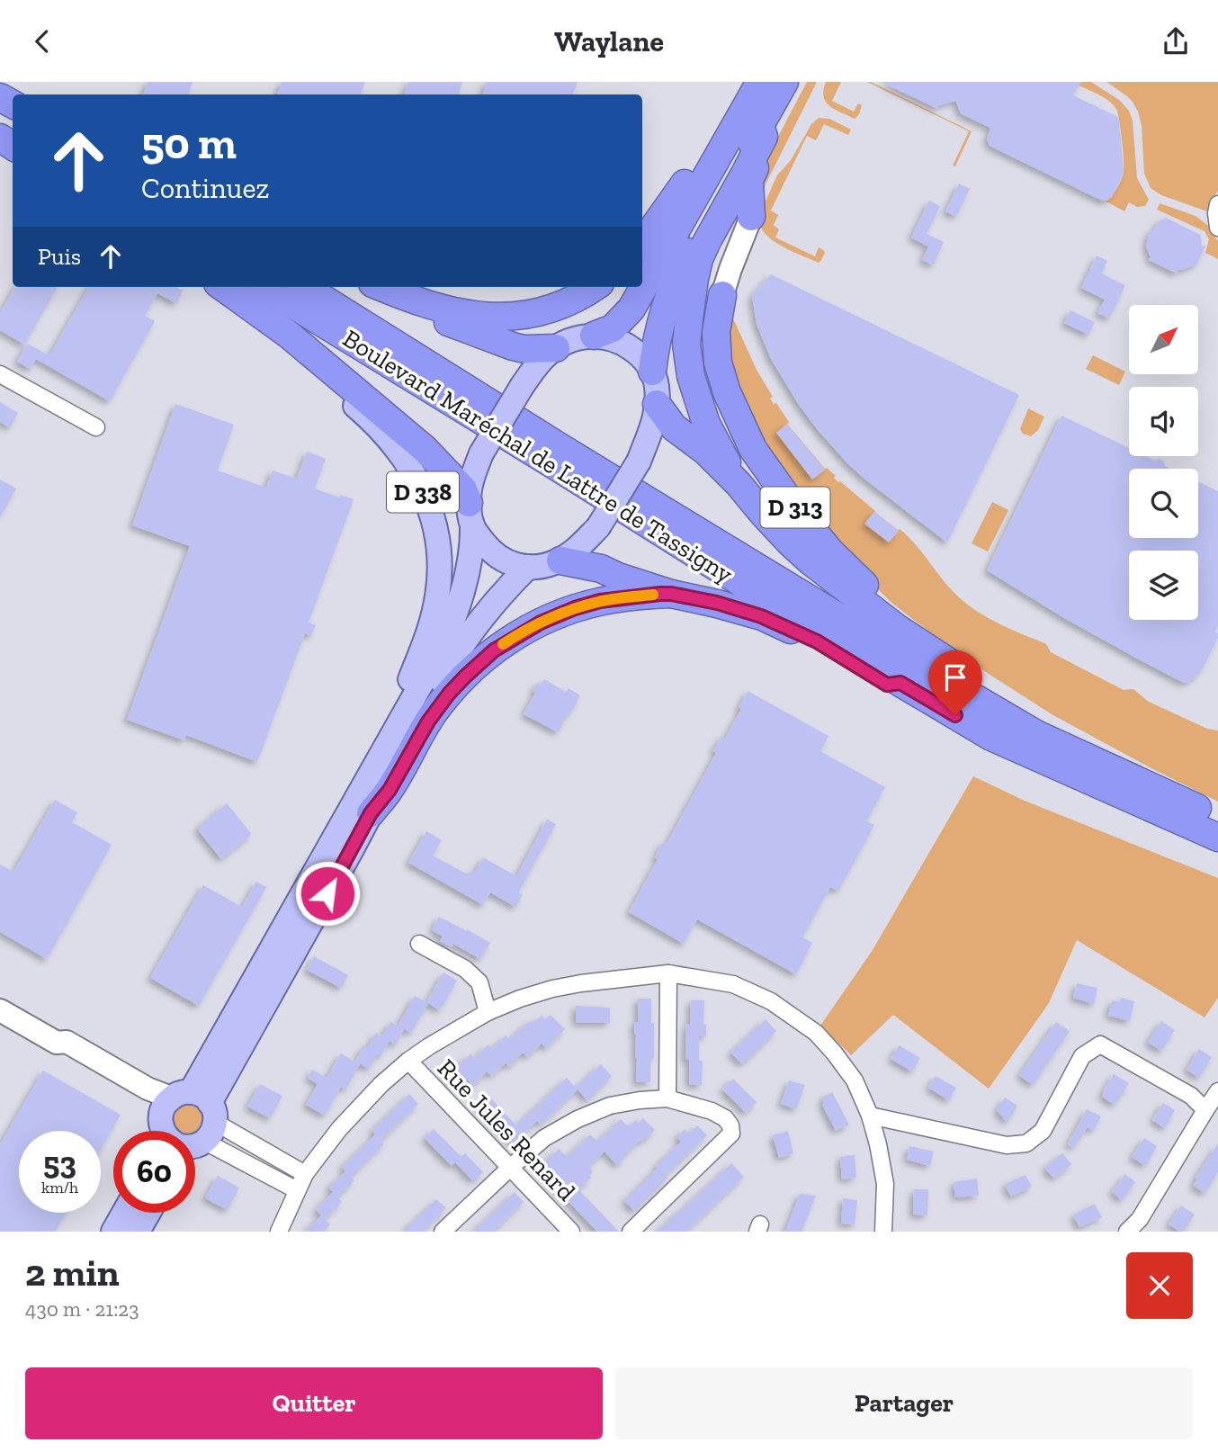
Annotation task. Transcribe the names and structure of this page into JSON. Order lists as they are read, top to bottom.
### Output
{
  "streets": {
    "highway": ["Boulevard Maréchal de Lattre de Tassigny", "D 338", "D 313"],
    "street": ["Rue Jules Renard"]
  },
  "crossings": [
    ["Boulevard Maréchal de Lattre de Tassigny", "D 313"],
    ["D 338", "D 313"]
  ],
  "north": "top right",
  "page": {
    "header": "Waylane",
    "turn": ["50 m", "Continuez"],
    "then": "Puis",
    "speed": "53 km/h",
    "limit": "60",
    "heading": ["2 min", "430 m · 21:23"],
    "buttons": ["Quitter", "Partager"]
  }
}
